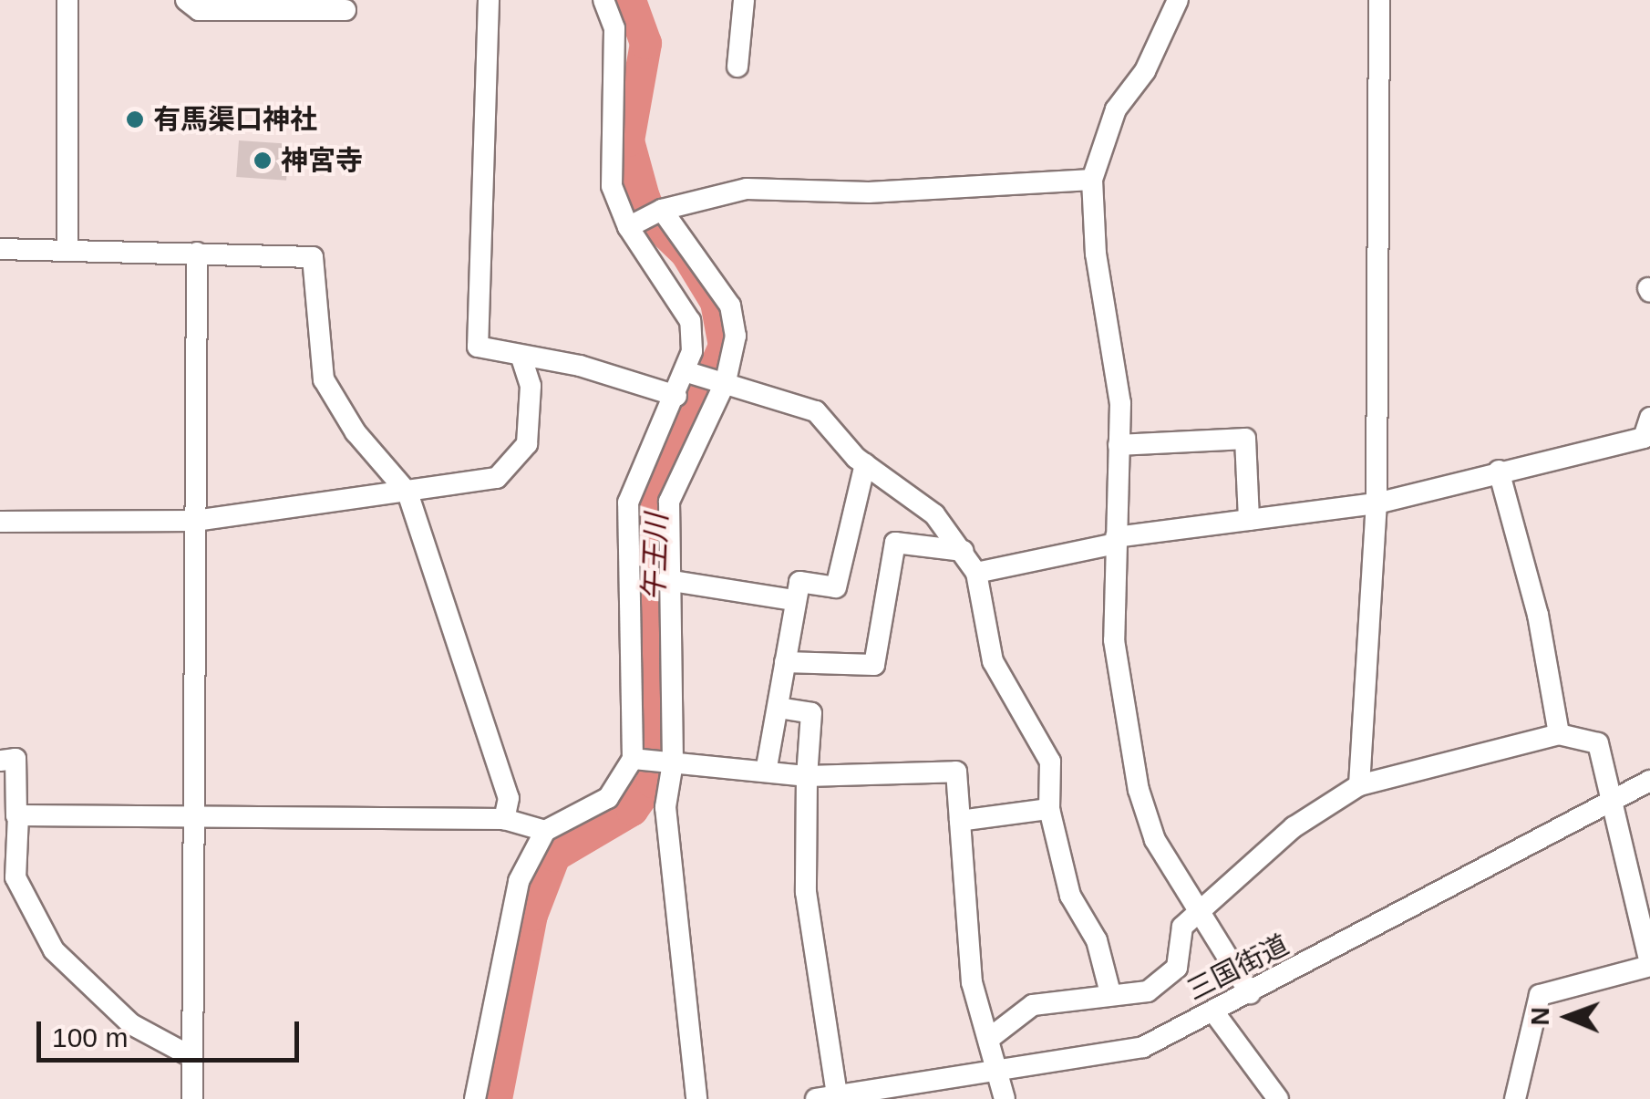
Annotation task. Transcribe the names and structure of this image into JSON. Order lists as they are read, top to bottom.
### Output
{
  "streets": {
    "street": ["三国街道"]
  },
  "water": ["午王川"],
  "places": ["有馬渠口神社", "神宮寺"],
  "scale_bar": "100 m",
  "north": "left"
}
